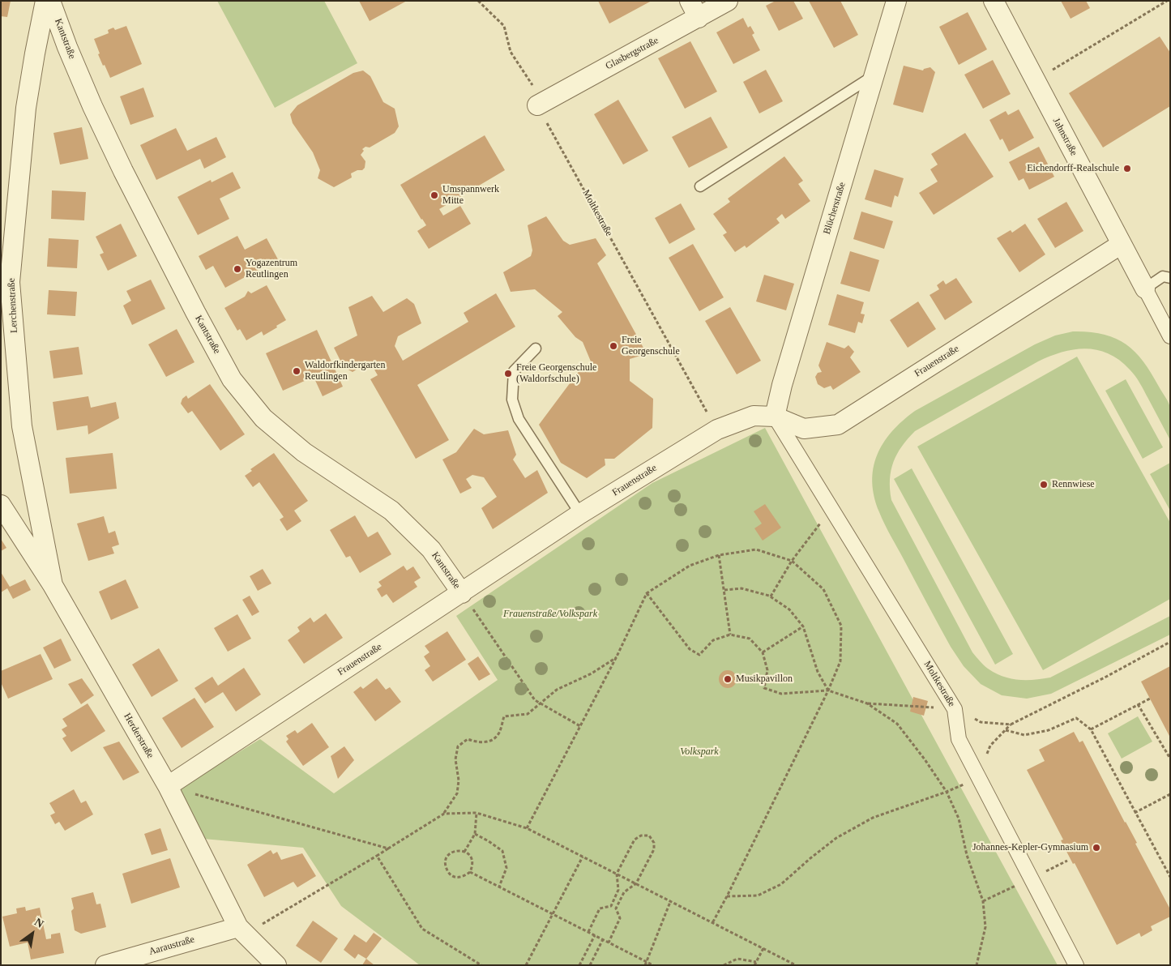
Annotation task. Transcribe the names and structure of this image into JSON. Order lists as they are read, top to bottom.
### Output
{
  "streets": {
    "street": [
      "Kantstraße",
      "Glasbergstraße",
      "Jahnstraße",
      "Blücherstraße",
      "Moltkestraße",
      "Lerchenstraße",
      "Frauenstraße",
      "Herderstraße",
      "Aaraustraße"
    ]
  },
  "crossings": [
    ["Kantstraße", "Frauenstraße"],
    ["Glasbergstraße", "Moltkestraße"],
    ["Jahnstraße", "Frauenstraße"],
    ["Blücherstraße", "Moltkestraße"],
    ["Blücherstraße", "Frauenstraße"],
    ["Moltkestraße", "Frauenstraße"],
    ["Lerchenstraße", "Herderstraße"],
    ["Frauenstraße", "Herderstraße"],
    ["Herderstraße", "Aaraustraße"]
  ],
  "parks": ["Frauenstraße/Volkspark", "Volkspark"],
  "places": [
    "Eichendorff-Realschule",
    "Umspannwerk Mitte",
    "Yogazentrum Reutlingen",
    "Freie Georgenschule",
    "Waldorfkindergarten Reutlingen",
    "Freie Georgenschule (Waldorfschule)",
    "Rennwiese",
    "Musikpavillon",
    "Johannes-Kepler-Gymnasium"
  ],
  "north": "top right"
}
